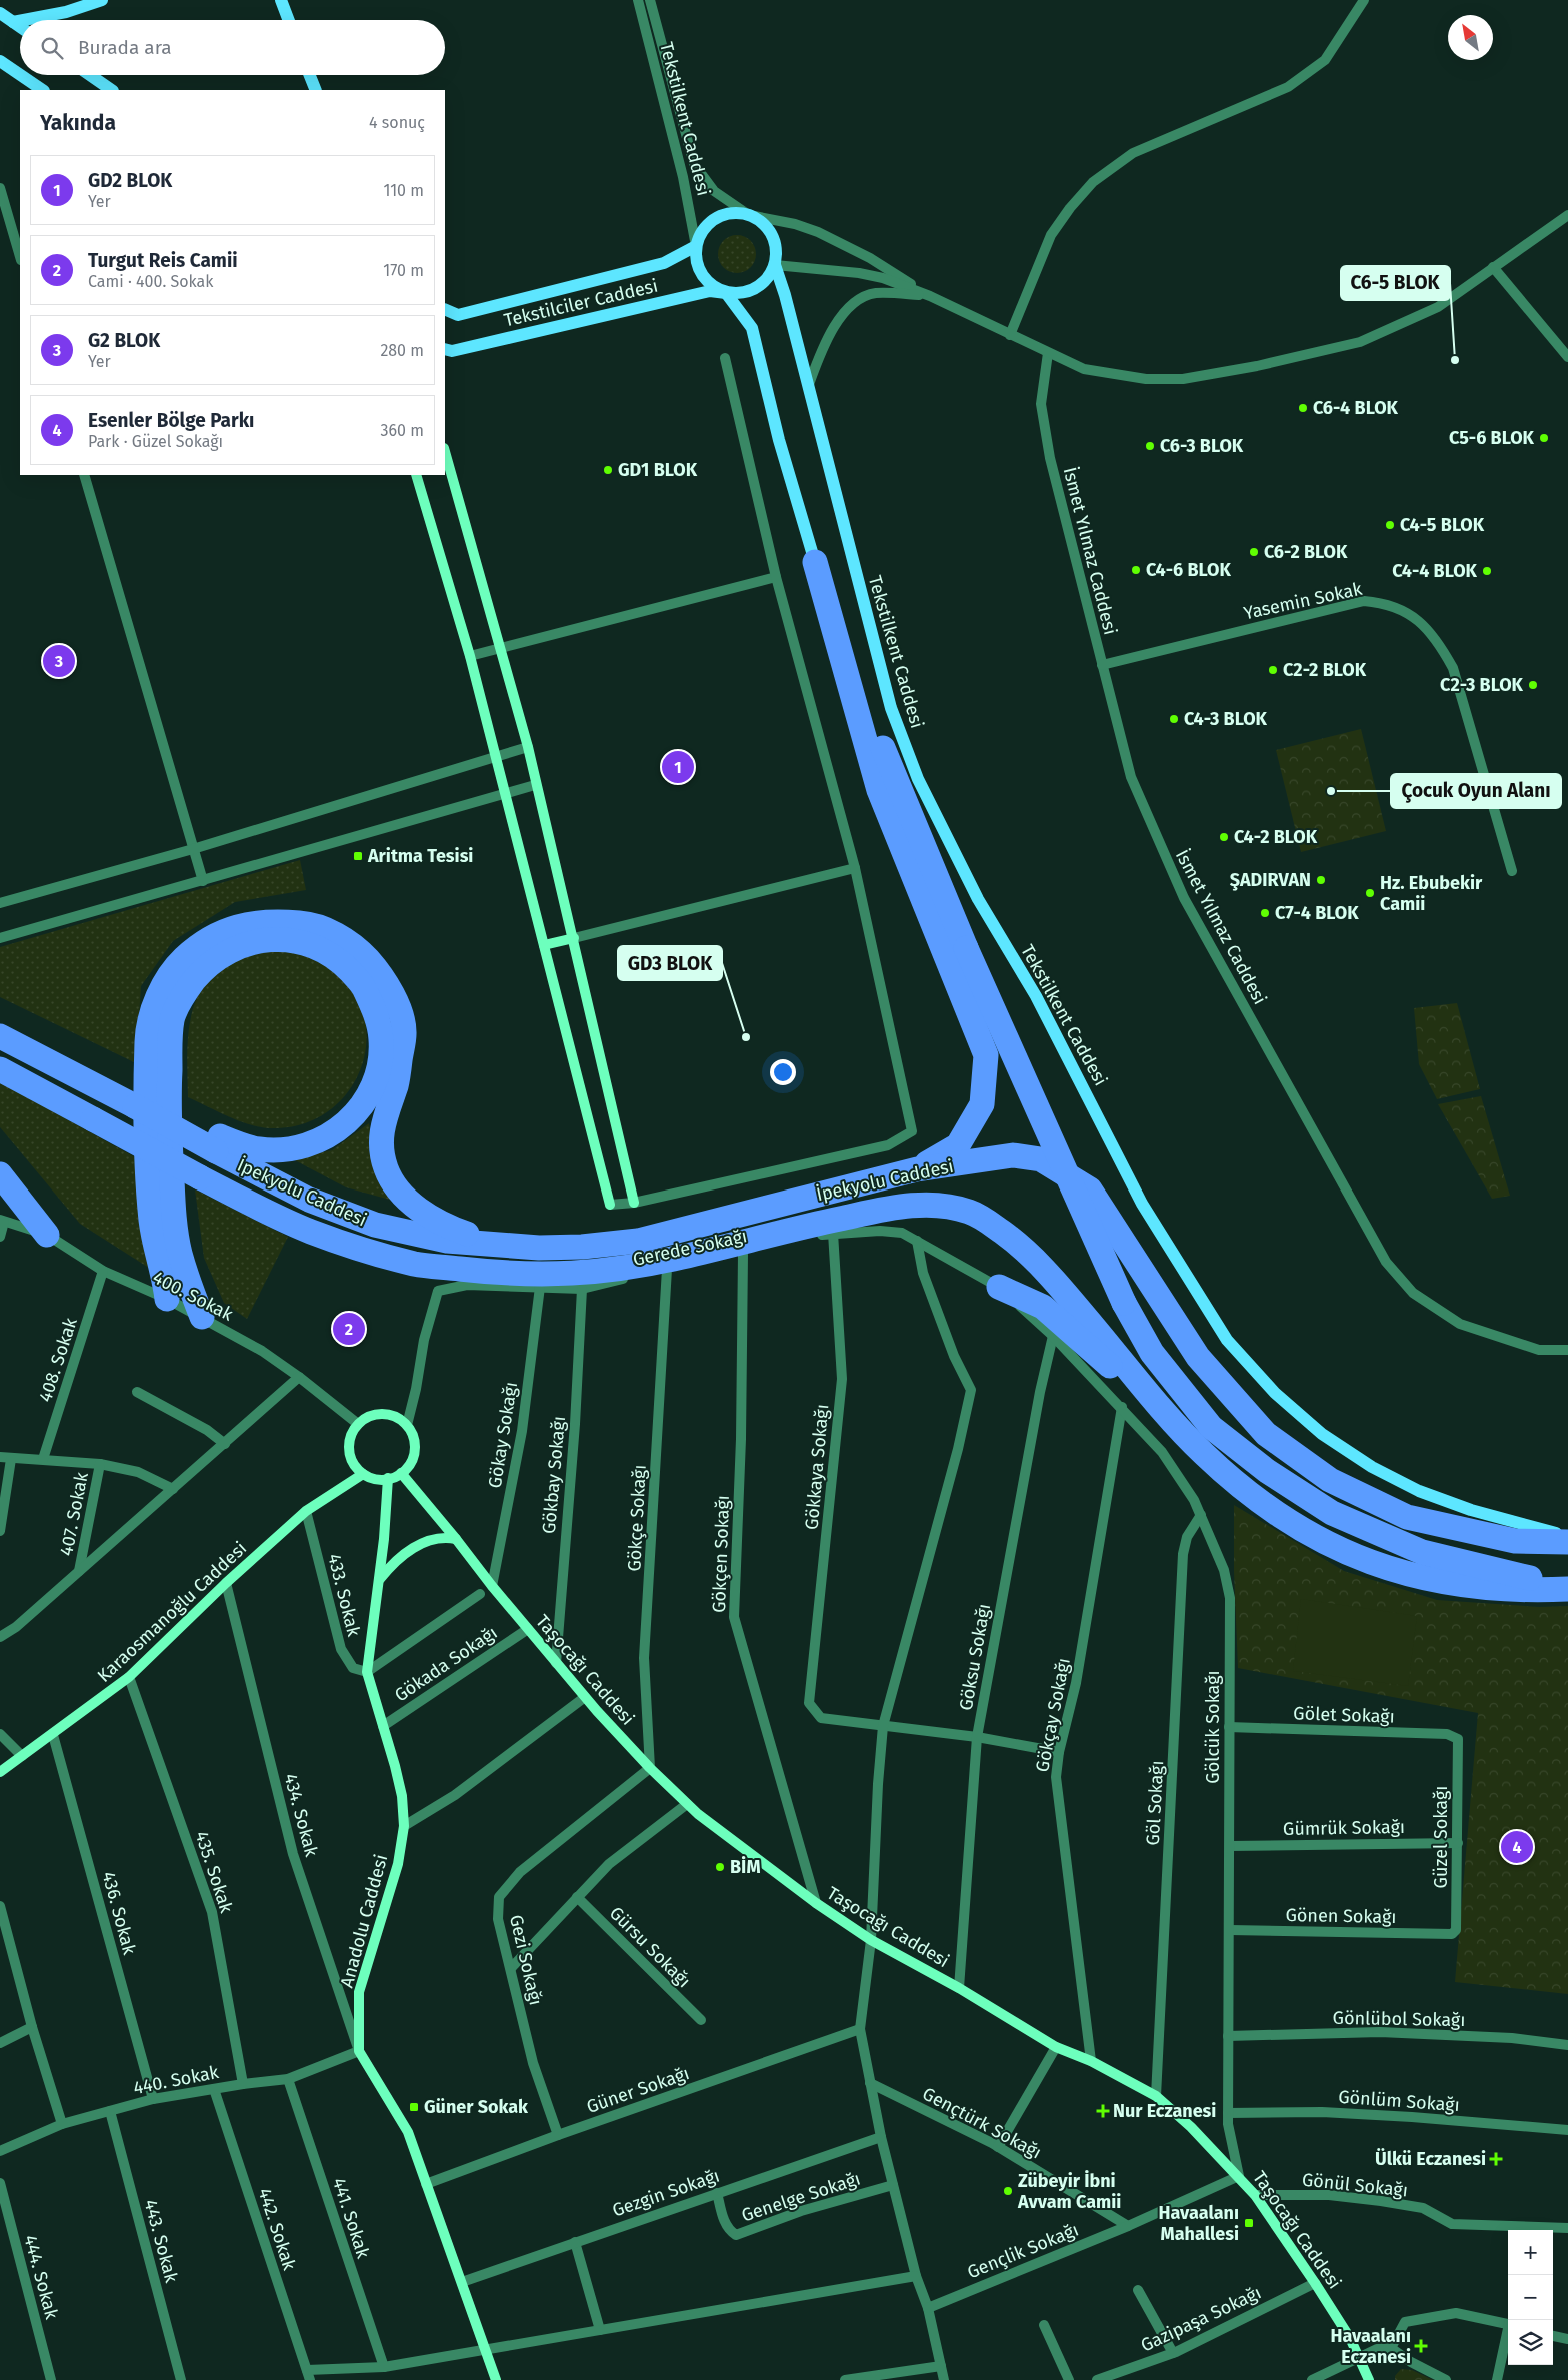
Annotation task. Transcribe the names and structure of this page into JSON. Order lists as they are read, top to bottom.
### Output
{
  "streets": {
    "highway": ["İpekyolu Caddesi"],
    "main road": [
      "Tekstilkent Caddesi",
      "Tekstilciler Caddesi",
      "Karaosmanoğlu Caddesi",
      "Taşocağı Caddesi",
      "Anadolu Caddesi"
    ],
    "street": [
      "İsmet Yılmaz Caddesi",
      "Yasemin Sokak",
      "Gerede Sokağı",
      "400. Sokak",
      "408. Sokak",
      "Gökay Sokağı",
      "Gökkaya Sokağı",
      "Gökbay Sokağı",
      "407. Sokak",
      "Gökçe Sokağı",
      "Gökçen Sokağı",
      "433. Sokak",
      "Göksu Sokağı",
      "Gökada Sokağı",
      "Gökçay Sokağı",
      "Gölet Sokağı",
      "Gölcük Sokağı",
      "Göl Sokağı",
      "434. Sokak",
      "Gümrük Sokağı",
      "Güzel Sokağı",
      "435. Sokak",
      "436. Sokak",
      "Gönen Sokağı",
      "Gürsu Sokağı",
      "Gezi Sokağı",
      "Gönlübol Sokağı",
      "440. Sokak",
      "Güner Sokağı",
      "Gönlüm Sokağı",
      "Gençtürk Sokağı",
      "Gönül Sokağı",
      "Gezgin Sokağı",
      "Genelge Sokağı",
      "441. Sokak",
      "442. Sokak",
      "443. Sokak",
      "Gençlik Sokağı",
      "444. Sokak",
      "Gazipaşa Sokağı"
    ]
  },
  "crossings": [
    ["Tekstilkent Caddesi", "Tekstilciler Caddesi"],
    ["İsmet Yılmaz Caddesi", "Yasemin Sokak"],
    ["Gerede Sokağı", "400. Sokak"],
    ["Gerede Sokağı", "Gökay Sokağı"],
    ["Gerede Sokağı", "Gökbay Sokağı"],
    ["Gerede Sokağı", "Gökçe Sokağı"],
    ["Gerede Sokağı", "Gökçen Sokağı"],
    ["Gerede Sokağı", "Karaosmanoğlu Caddesi"],
    ["Gerede Sokağı", "Taşocağı Caddesi"],
    ["Gerede Sokağı", "Anadolu Caddesi"],
    ["400. Sokak", "408. Sokak"],
    ["400. Sokak", "Karaosmanoğlu Caddesi"],
    ["400. Sokak", "Taşocağı Caddesi"],
    ["400. Sokak", "Anadolu Caddesi"],
    ["Gökay Sokağı", "Taşocağı Caddesi"],
    ["Gökbay Sokağı", "Taşocağı Caddesi"],
    ["Gökçe Sokağı", "Taşocağı Caddesi"],
    ["Gökçe Sokağı", "Gezi Sokağı"],
    ["Gökçen Sokağı", "Taşocağı Caddesi"],
    ["433. Sokak", "Karaosmanoğlu Caddesi"],
    ["433. Sokak", "Anadolu Caddesi"],
    ["Karaosmanoğlu Caddesi", "Taşocağı Caddesi"],
    ["Karaosmanoğlu Caddesi", "434. Sokak"],
    ["Karaosmanoğlu Caddesi", "435. Sokak"],
    ["Karaosmanoğlu Caddesi", "436. Sokak"],
    ["Karaosmanoğlu Caddesi", "Anadolu Caddesi"],
    ["Göksu Sokağı", "Taşocağı Caddesi"],
    ["Göksu Sokağı", "Gölcük Sokağı"],
    ["Gökada Sokağı", "Taşocağı Caddesi"],
    ["Gökada Sokağı", "Anadolu Caddesi"],
    ["Taşocağı Caddesi", "Gökçay Sokağı"],
    ["Taşocağı Caddesi", "Gölcük Sokağı"],
    ["Taşocağı Caddesi", "Göl Sokağı"],
    ["Taşocağı Caddesi", "Anadolu Caddesi"],
    ["Taşocağı Caddesi", "Gezi Sokağı"],
    ["Taşocağı Caddesi", "Gönül Sokağı"],
    ["Taşocağı Caddesi", "Gençlik Sokağı"],
    ["Taşocağı Caddesi", "Gazipaşa Sokağı"],
    ["Gökçay Sokağı", "Gölcük Sokağı"],
    ["Gölet Sokağı", "Gölcük Sokağı"],
    ["Gölet Sokağı", "Güzel Sokağı"],
    ["Gölcük Sokağı", "Göl Sokağı"],
    ["Gölcük Sokağı", "Gümrük Sokağı"],
    ["Gölcük Sokağı", "Gönen Sokağı"],
    ["Gölcük Sokağı", "Gönlübol Sokağı"],
    ["Gölcük Sokağı", "Gönlüm Sokağı"],
    ["Gölcük Sokağı", "Gençlik Sokağı"],
    ["434. Sokak", "Anadolu Caddesi"],
    ["434. Sokak", "440. Sokak"],
    ["Gümrük Sokağı", "Güzel Sokağı"],
    ["Güzel Sokağı", "Gönen Sokağı"],
    ["435. Sokak", "440. Sokak"],
    ["436. Sokak", "440. Sokak"],
    ["Anadolu Caddesi", "440. Sokak"],
    ["Gezi Sokağı", "Güner Sokağı"],
    ["440. Sokak", "441. Sokak"],
    ["440. Sokak", "442. Sokak"],
    ["440. Sokak", "443. Sokak"],
    ["Gençtürk Sokağı", "Gençlik Sokağı"],
    ["Gezgin Sokağı", "Genelge Sokağı"]
  ],
  "places": {
    "other": [
      "C6-5 BLOK",
      "C6-4 BLOK",
      "C5-6 BLOK",
      "C6-3 BLOK",
      "GD1 BLOK",
      "C4-5 BLOK",
      "C6-2 BLOK",
      "C4-6 BLOK",
      "C4-4 BLOK",
      "C2-2 BLOK",
      "C2-3 BLOK",
      "C4-3 BLOK",
      "Çocuk Oyun Alanı",
      "C4-2 BLOK",
      "ŞADIRVAN",
      "Hz. Ebubekir Camii",
      "C7-4 BLOK",
      "GD3 BLOK",
      "BİM",
      "Zübeyir İbni Avvam Camii"
    ],
    "transit": ["Aritma Tesisi", "Güner Sokak", "Havaalanı Mahallesi"],
    "health": ["Nur Eczanesi", "Ülkü Eczanesi", "Havaalanı Eczanesi"]
  },
  "north": "top left",
  "page": {
    "search": "Burada ara",
    "heading": ["Yakında", "4 sonuç"],
    "list": [
      {
        "mark": "1",
        "name": "GD2 BLOK",
        "note": "Yer",
        "value": "110 m"
      },
      {
        "mark": "2",
        "name": "Turgut Reis Camii",
        "note": "Cami · 400. Sokak",
        "value": "170 m"
      },
      {
        "mark": "3",
        "name": "G2 BLOK",
        "note": "Yer",
        "value": "280 m"
      },
      {
        "mark": "4",
        "name": "Esenler Bölge Parkı",
        "note": "Park · Güzel Sokağı",
        "value": "360 m"
      }
    ],
    "pins": [
      "3",
      "1",
      "2",
      "4"
    ],
    "map_buttons": ["+", "−"]
  }
}
